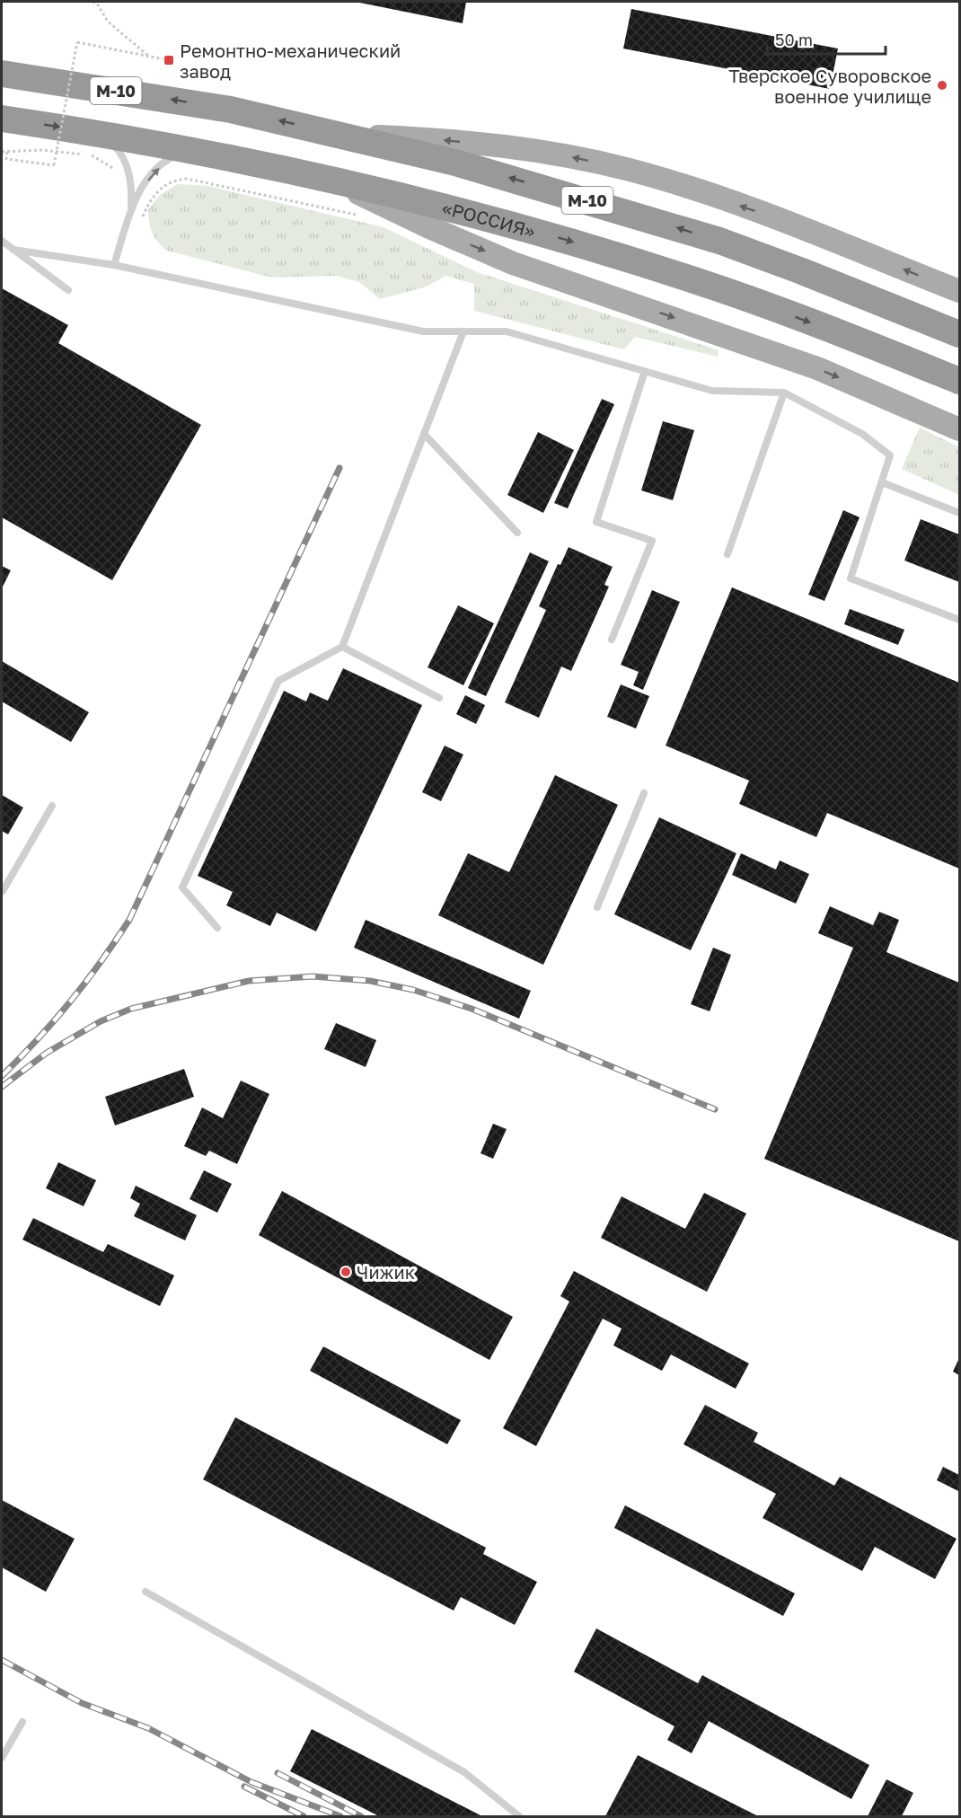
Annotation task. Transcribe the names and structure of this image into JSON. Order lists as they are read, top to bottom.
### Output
{
  "streets": {
    "highway": ["М-10", "«РОССИЯ»"]
  },
  "places": {
    "transit": ["Ремонтно-механический завод"],
    "other": ["Тверское Суворовское военное училище", "Чижик"]
  },
  "scale_bar": "50 m"
}
